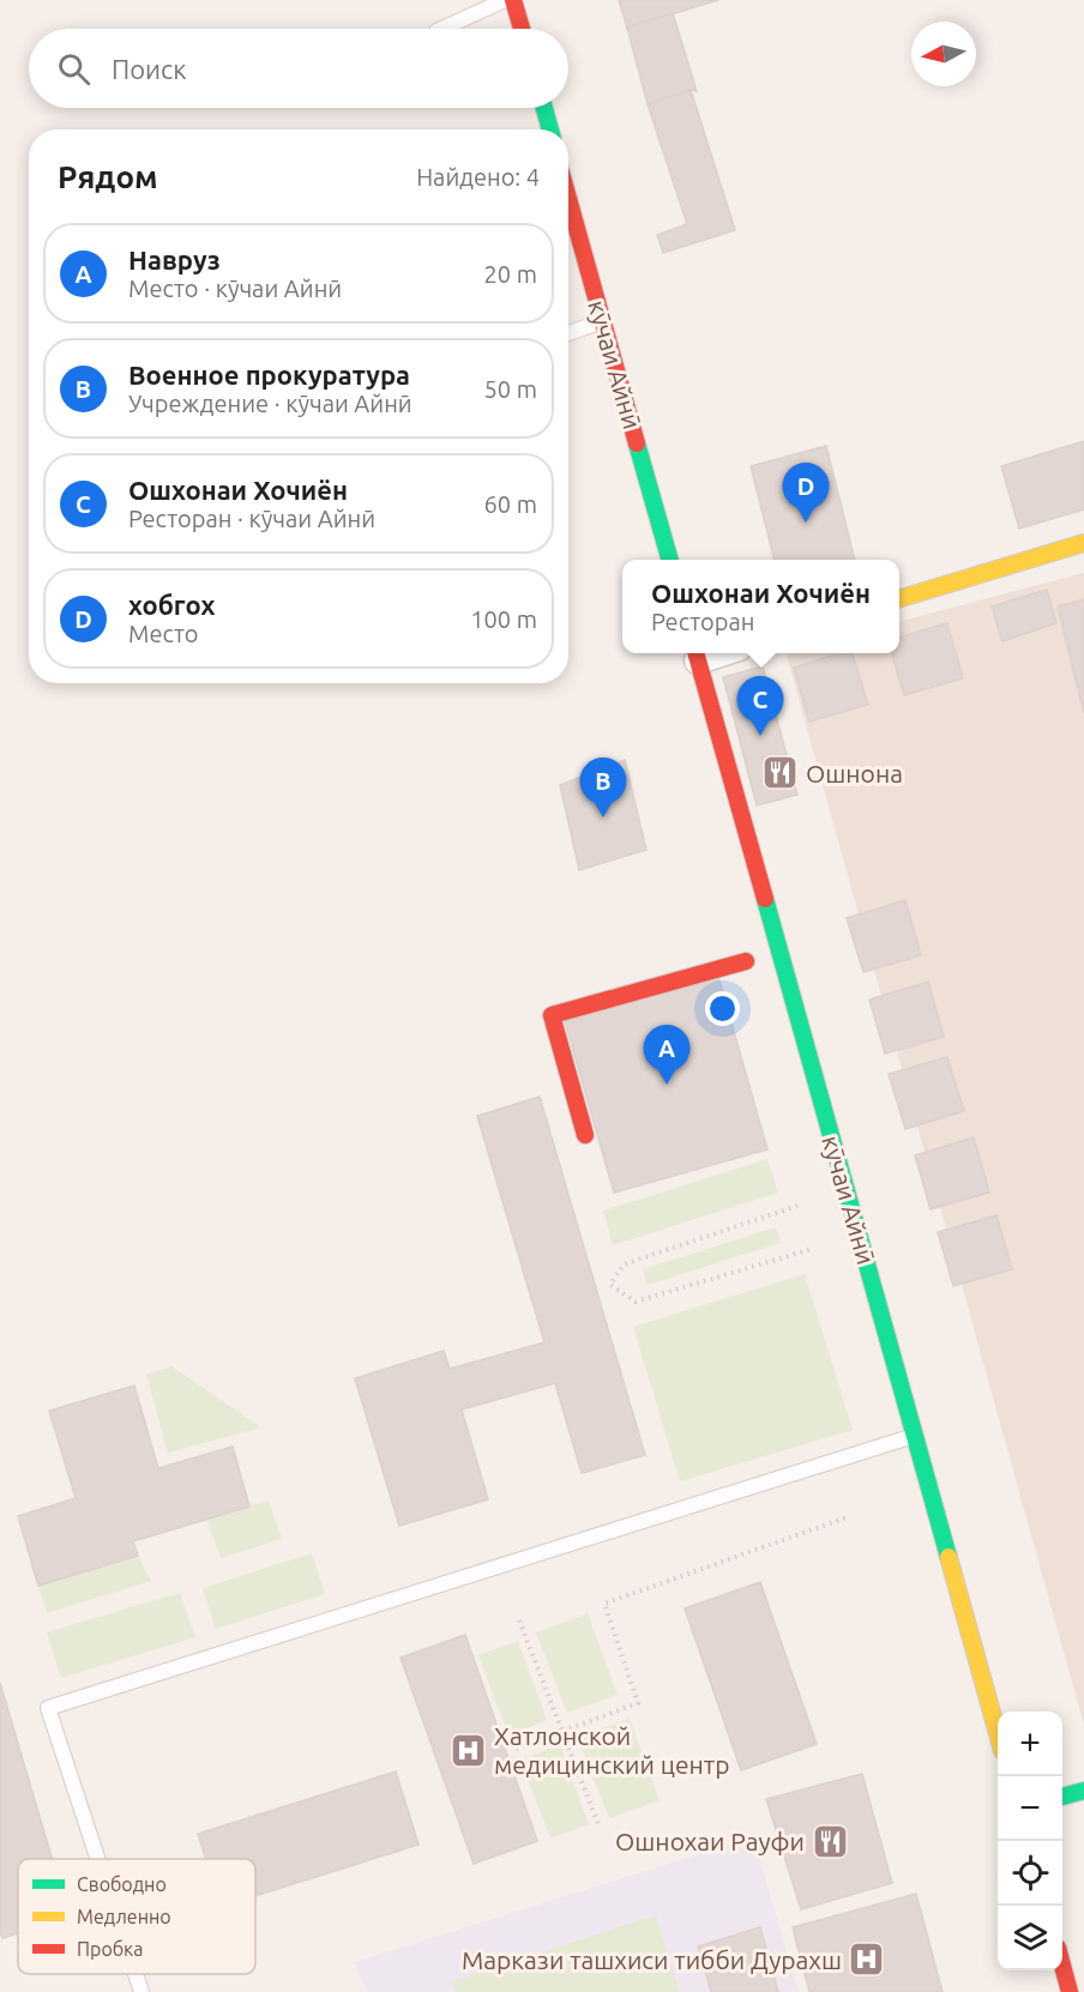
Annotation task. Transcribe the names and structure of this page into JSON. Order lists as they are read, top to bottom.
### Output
{
  "streets": {
    "main road": ["кӯчаи Айнӣ"]
  },
  "places": {
    "restaurant": ["Ошнона", "Ошнохаи Рауфи"],
    "hospital": ["Хатлонской медицинский центр", "Маркази ташхиси тибби Дурахш"]
  },
  "legend": ["Свободно", "Медленно", "Пробка"],
  "north": "left",
  "page": {
    "search": "Поиск",
    "heading": ["Рядом", "Найдено: 4"],
    "list": [
      {
        "mark": "A",
        "name": "Навруз",
        "note": "Место · кӯчаи Айнӣ",
        "value": "20 m"
      },
      {
        "mark": "B",
        "name": "Военное прокуратура",
        "note": "Учреждение · кӯчаи Айнӣ",
        "value": "50 m"
      },
      {
        "mark": "C",
        "name": "Ошхонаи Хочиён",
        "note": "Ресторан · кӯчаи Айнӣ",
        "value": "60 m"
      },
      {
        "mark": "D",
        "name": "хобгох",
        "note": "Место",
        "value": "100 m"
      }
    ],
    "pins": [
      "D",
      "C",
      "B",
      "A"
    ],
    "popup": ["Ошхонаи Хочиён", "Ресторан"],
    "map_buttons": ["+", "−"]
  }
}
